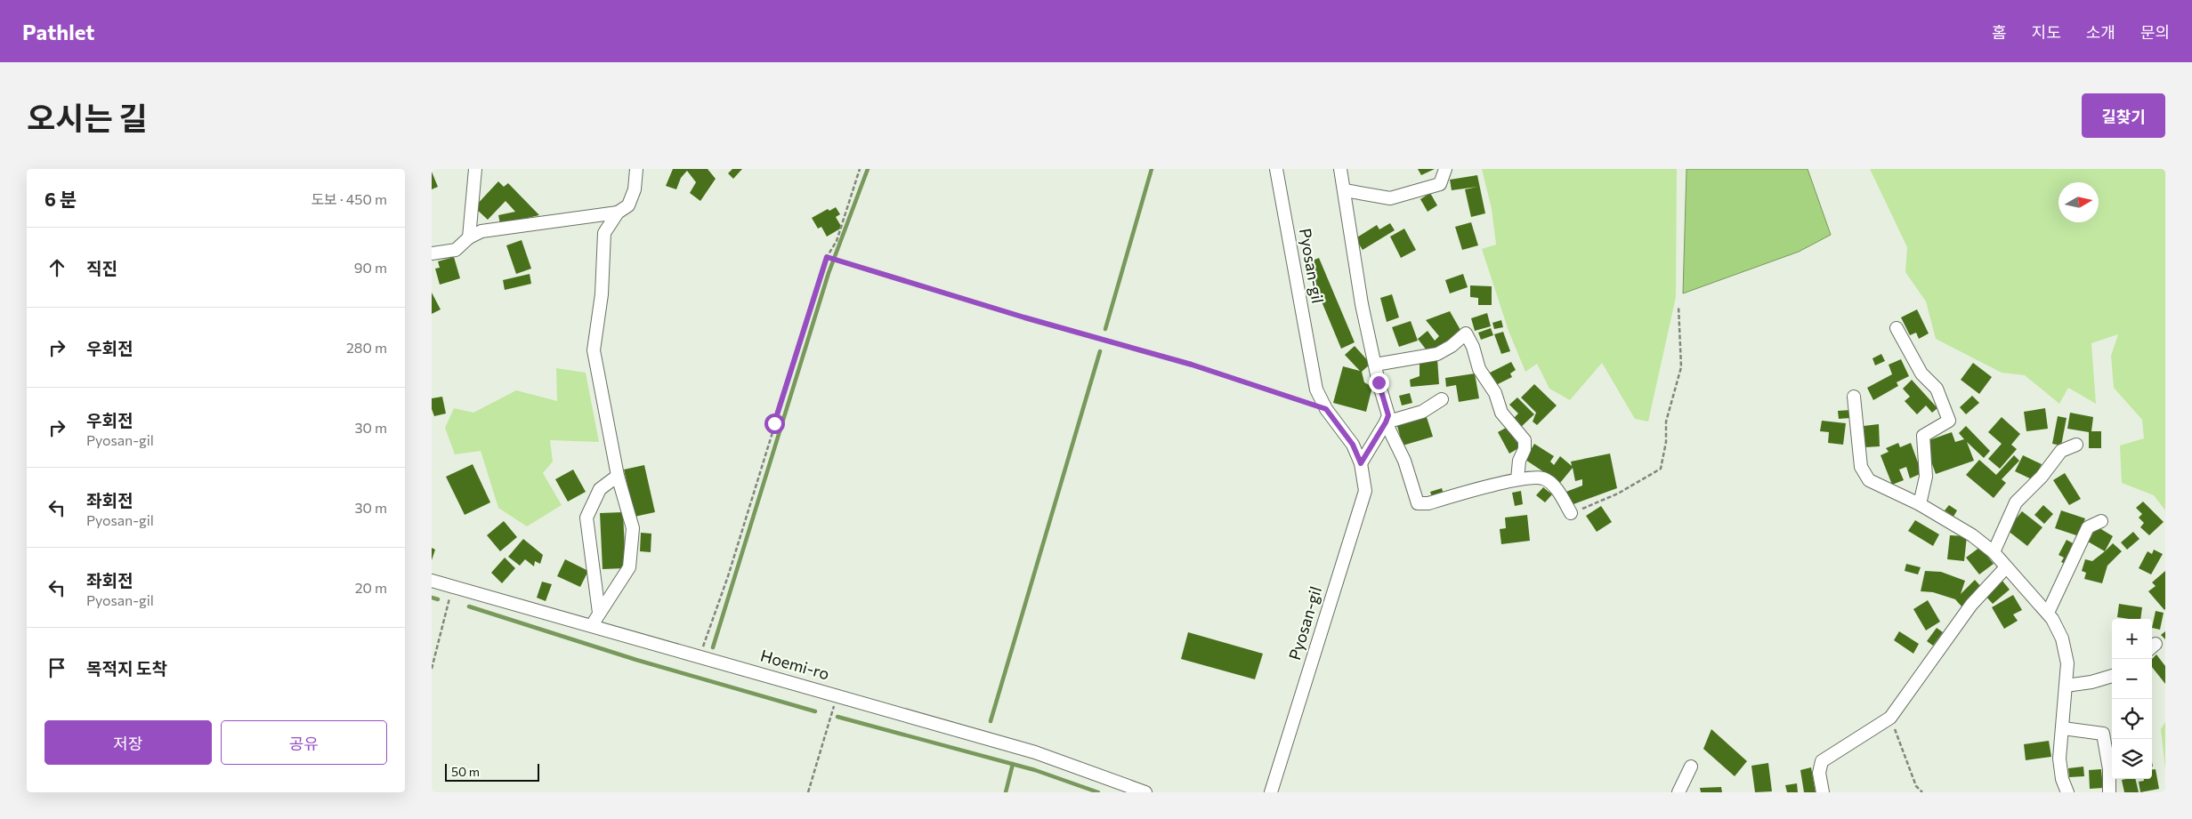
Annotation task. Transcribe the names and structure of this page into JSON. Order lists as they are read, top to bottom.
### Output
{
  "streets": {
    "street": ["Pyosan-gil", "Hoemi-ro"]
  },
  "scale_bar": "50 m",
  "north": "right",
  "page": {
    "header": "Pathlet",
    "nav": [
      "홈",
      "지도",
      "소개",
      "문의"
    ],
    "title": "오시는 길",
    "buttons": [
      "길찾기",
      ["저장", "공유"]
    ],
    "heading": ["6 분", "도보 · 450 m"],
    "list": [
      ["직진", "90 m"],
      ["우회전", "280 m"],
      ["우회전", "Pyosan-gil", "30 m"],
      ["좌회전", "Pyosan-gil", "30 m"],
      ["좌회전", "Pyosan-gil", "20 m"],
      "목적지 도착"
    ],
    "map_buttons": ["+", "−"],
    "scale": "50 m"
  }
}
